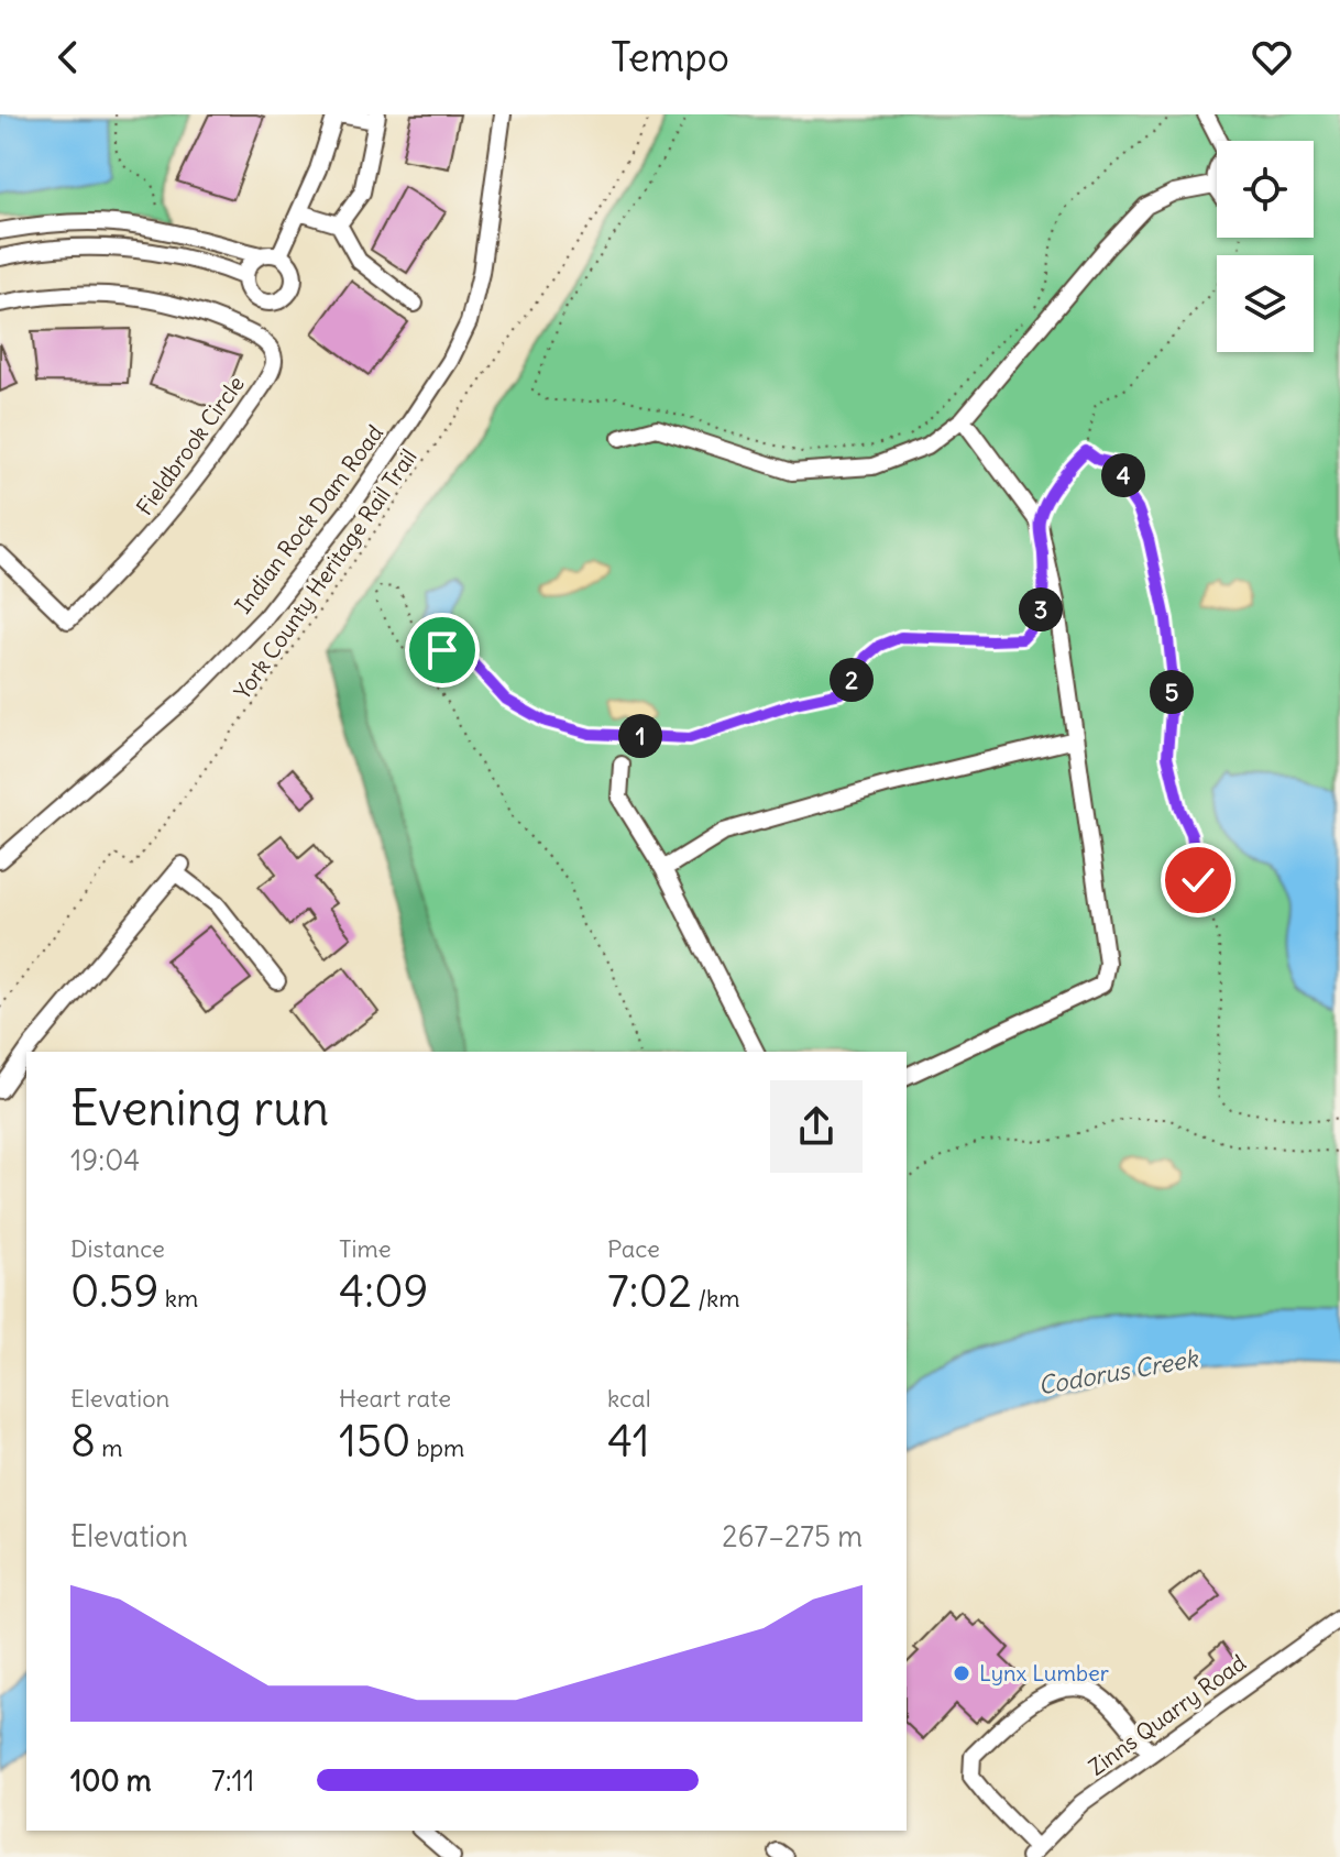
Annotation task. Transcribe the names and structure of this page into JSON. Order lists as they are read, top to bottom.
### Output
{
  "streets": {
    "street": ["Fieldbrook Circle", "Indian Rock Dam Road", "Zinns Quarry Road"],
    "path": ["York County Heritage Rail Trail"]
  },
  "water": ["Codorus Creek"],
  "places": ["Lynx Lumber"],
  "page": {
    "header": "Tempo",
    "pins": [
      "4",
      "3",
      "2",
      "5",
      "1"
    ],
    "heading": ["Evening run", "19:04"],
    "stats": [
      ["Distance", "0.59 km"],
      ["Time", "4:09"],
      ["Pace", "7:02 /km"],
      ["Elevation", "8 m"],
      ["Heart rate", "150 bpm"],
      ["kcal", "41"]
    ],
    "chart": ["Elevation", "267–275 m"],
    "list": [
      {
        "name": "100 m",
        "note": "7:11"
      }
    ]
  }
}
